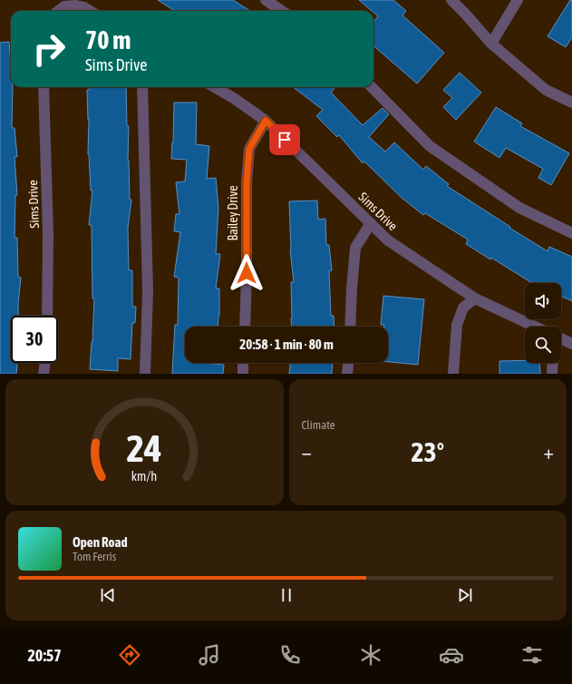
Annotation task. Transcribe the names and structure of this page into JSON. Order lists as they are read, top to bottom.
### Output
{
  "streets": {
    "street": ["Sims Drive", "Bailey Drive"]
  },
  "crossings": [
    ["Sims Drive", "Bailey Drive"]
  ],
  "page": {
    "turn": ["70 m", "Sims Drive"],
    "limit": "30",
    "trip": "20:58 · 1 min · 80 m",
    "tile": "Climate",
    "heat": ["−", "23°", "+"],
    "song": ["Open Road", "Tom Ferris"],
    "tabs": "20:57",
    "gauge": ["24", "km/h"]
  }
}
